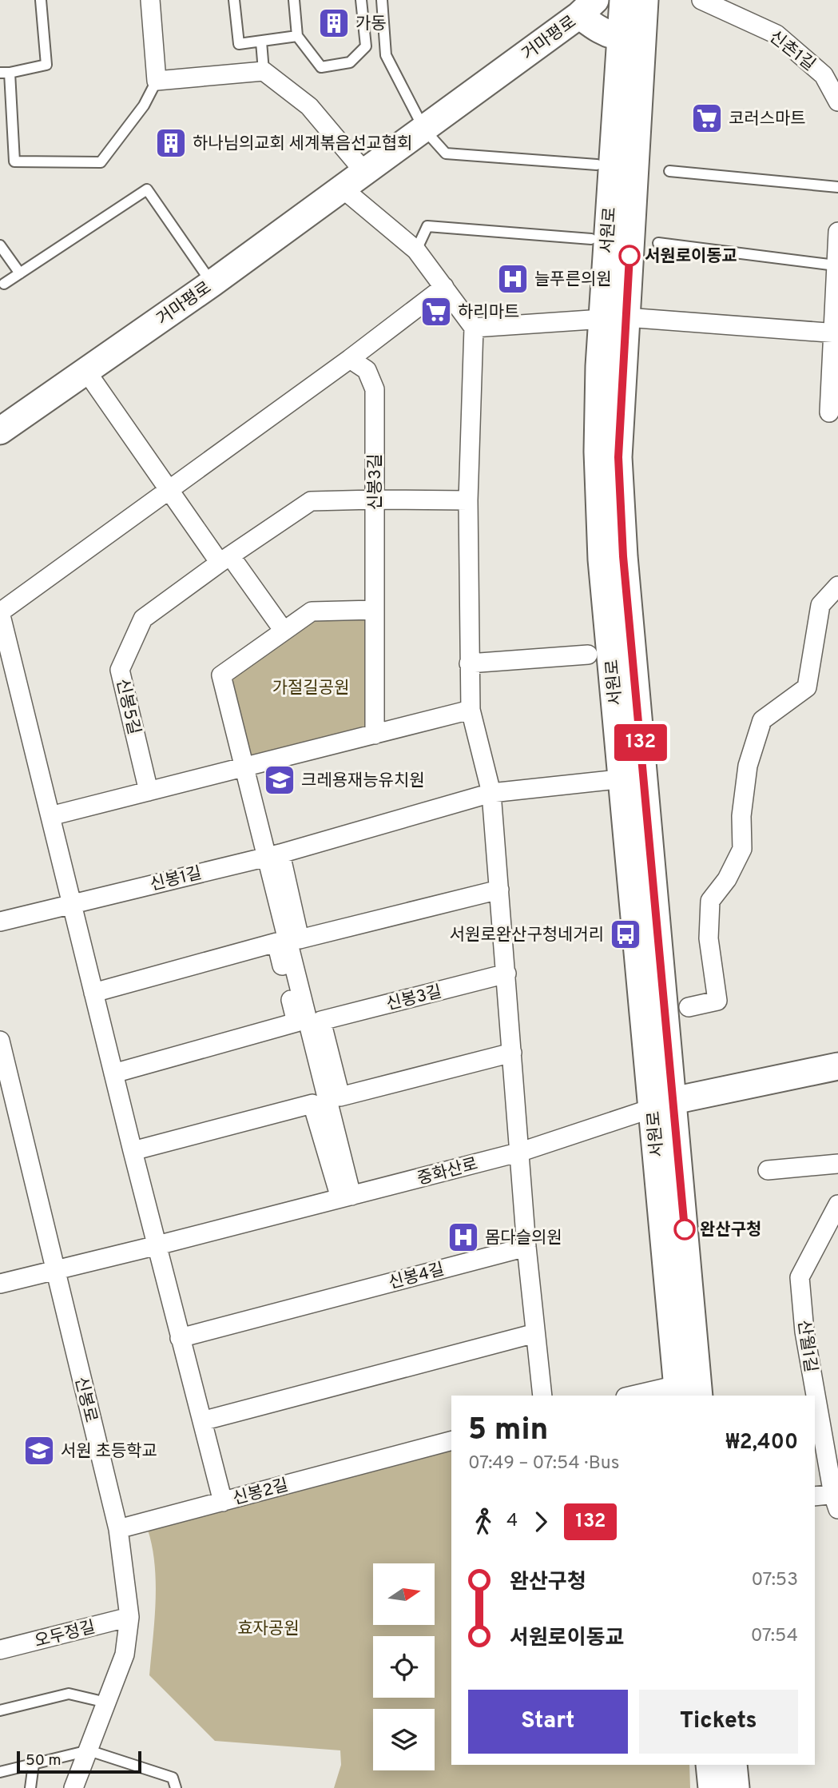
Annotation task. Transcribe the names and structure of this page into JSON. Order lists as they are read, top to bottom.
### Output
{
  "streets": {
    "street": [
      "거마평로",
      "신촌1길",
      "서원로",
      "신봉3길",
      "신봉5길",
      "신봉1길",
      "중화산로",
      "신봉4길",
      "산월1길",
      "신봉로",
      "신봉2길",
      "오두정길"
    ]
  },
  "crossings": [
    ["서원로", "중화산로"],
    ["신봉3길", "신봉5길"],
    ["중화산로", "신봉로"],
    ["중화산로", "신봉2길"],
    ["신봉4길", "신봉2길"],
    ["신봉로", "오두정길"]
  ],
  "parks": ["가절길공원", "효자공원"],
  "places": {
    "building": ["가동", "하나님의교회 세계볶음선교협회"],
    "supermarket": ["코러스마트", "하리마트"],
    "other": ["서원로이동교", "완산구청"],
    "hospital": ["늘푸른의원", "몸다슬의원"],
    "school or university": ["크레용재능유치원", "서원 초등학교"],
    "bus stop": ["서원로완산구청네거리"]
  },
  "lines": ["bus line 132"],
  "scale_bar": "50 m",
  "north": "right",
  "page": {
    "on_map": "132",
    "heading": ["5 min", "07:49 – 07:54 · Bus", "₩2,400"],
    "legs": ["4", "132"],
    "list": [
      {
        "name": "완산구청",
        "value": "07:53"
      },
      {
        "name": "서원로이동교",
        "value": "07:54"
      }
    ],
    "buttons": ["Start", "Tickets"],
    "scale": "50 m"
  }
}
